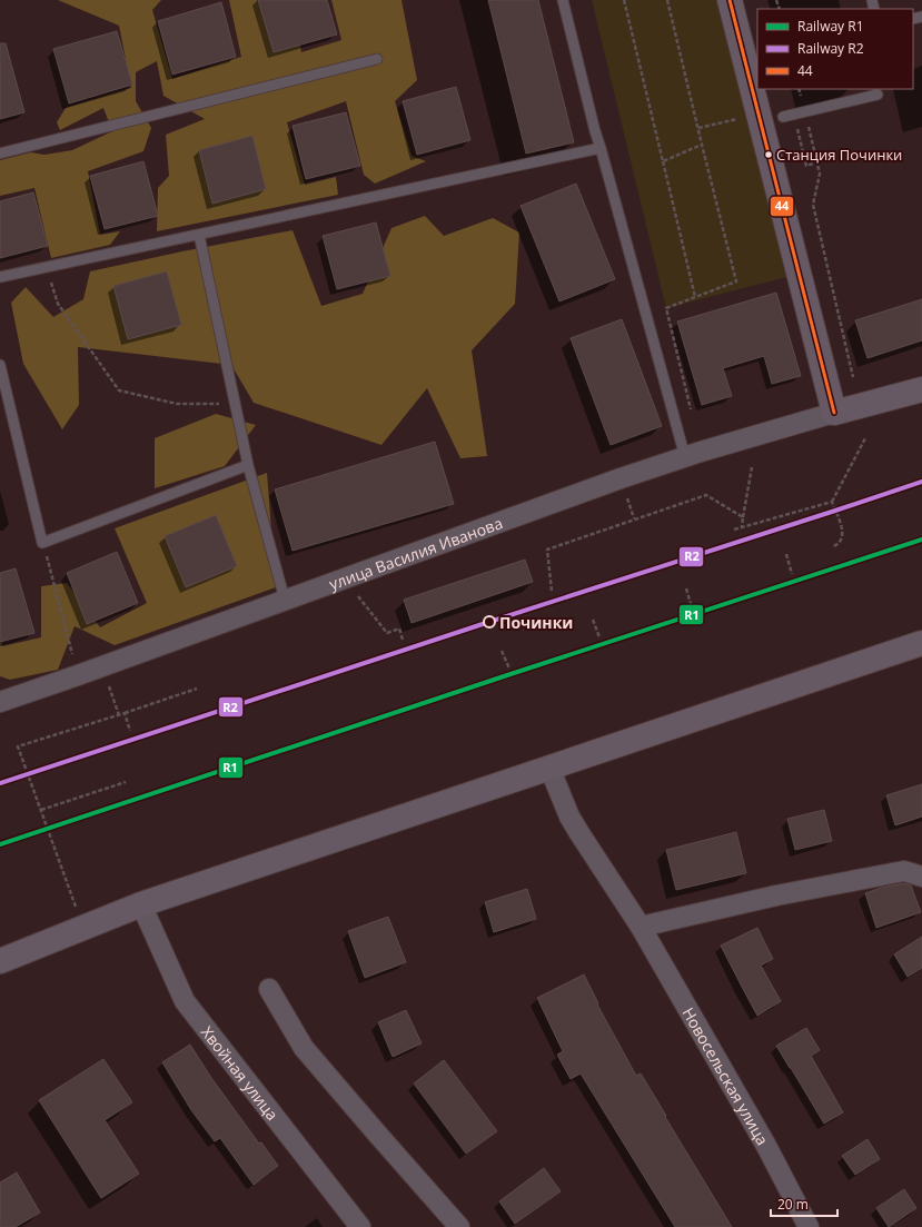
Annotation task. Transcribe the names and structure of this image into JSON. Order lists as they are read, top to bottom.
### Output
{
  "streets": {
    "street": ["улица Василия Иванова", "Хвойная улица", "Новосельская улица"]
  },
  "places": ["Станция Починки", "Починки"],
  "lines": ["transit line 44", "rail line R2", "rail line R1"],
  "legend": ["Railway R1", "Railway R2", "44"],
  "scale_bar": "20 m"
}
